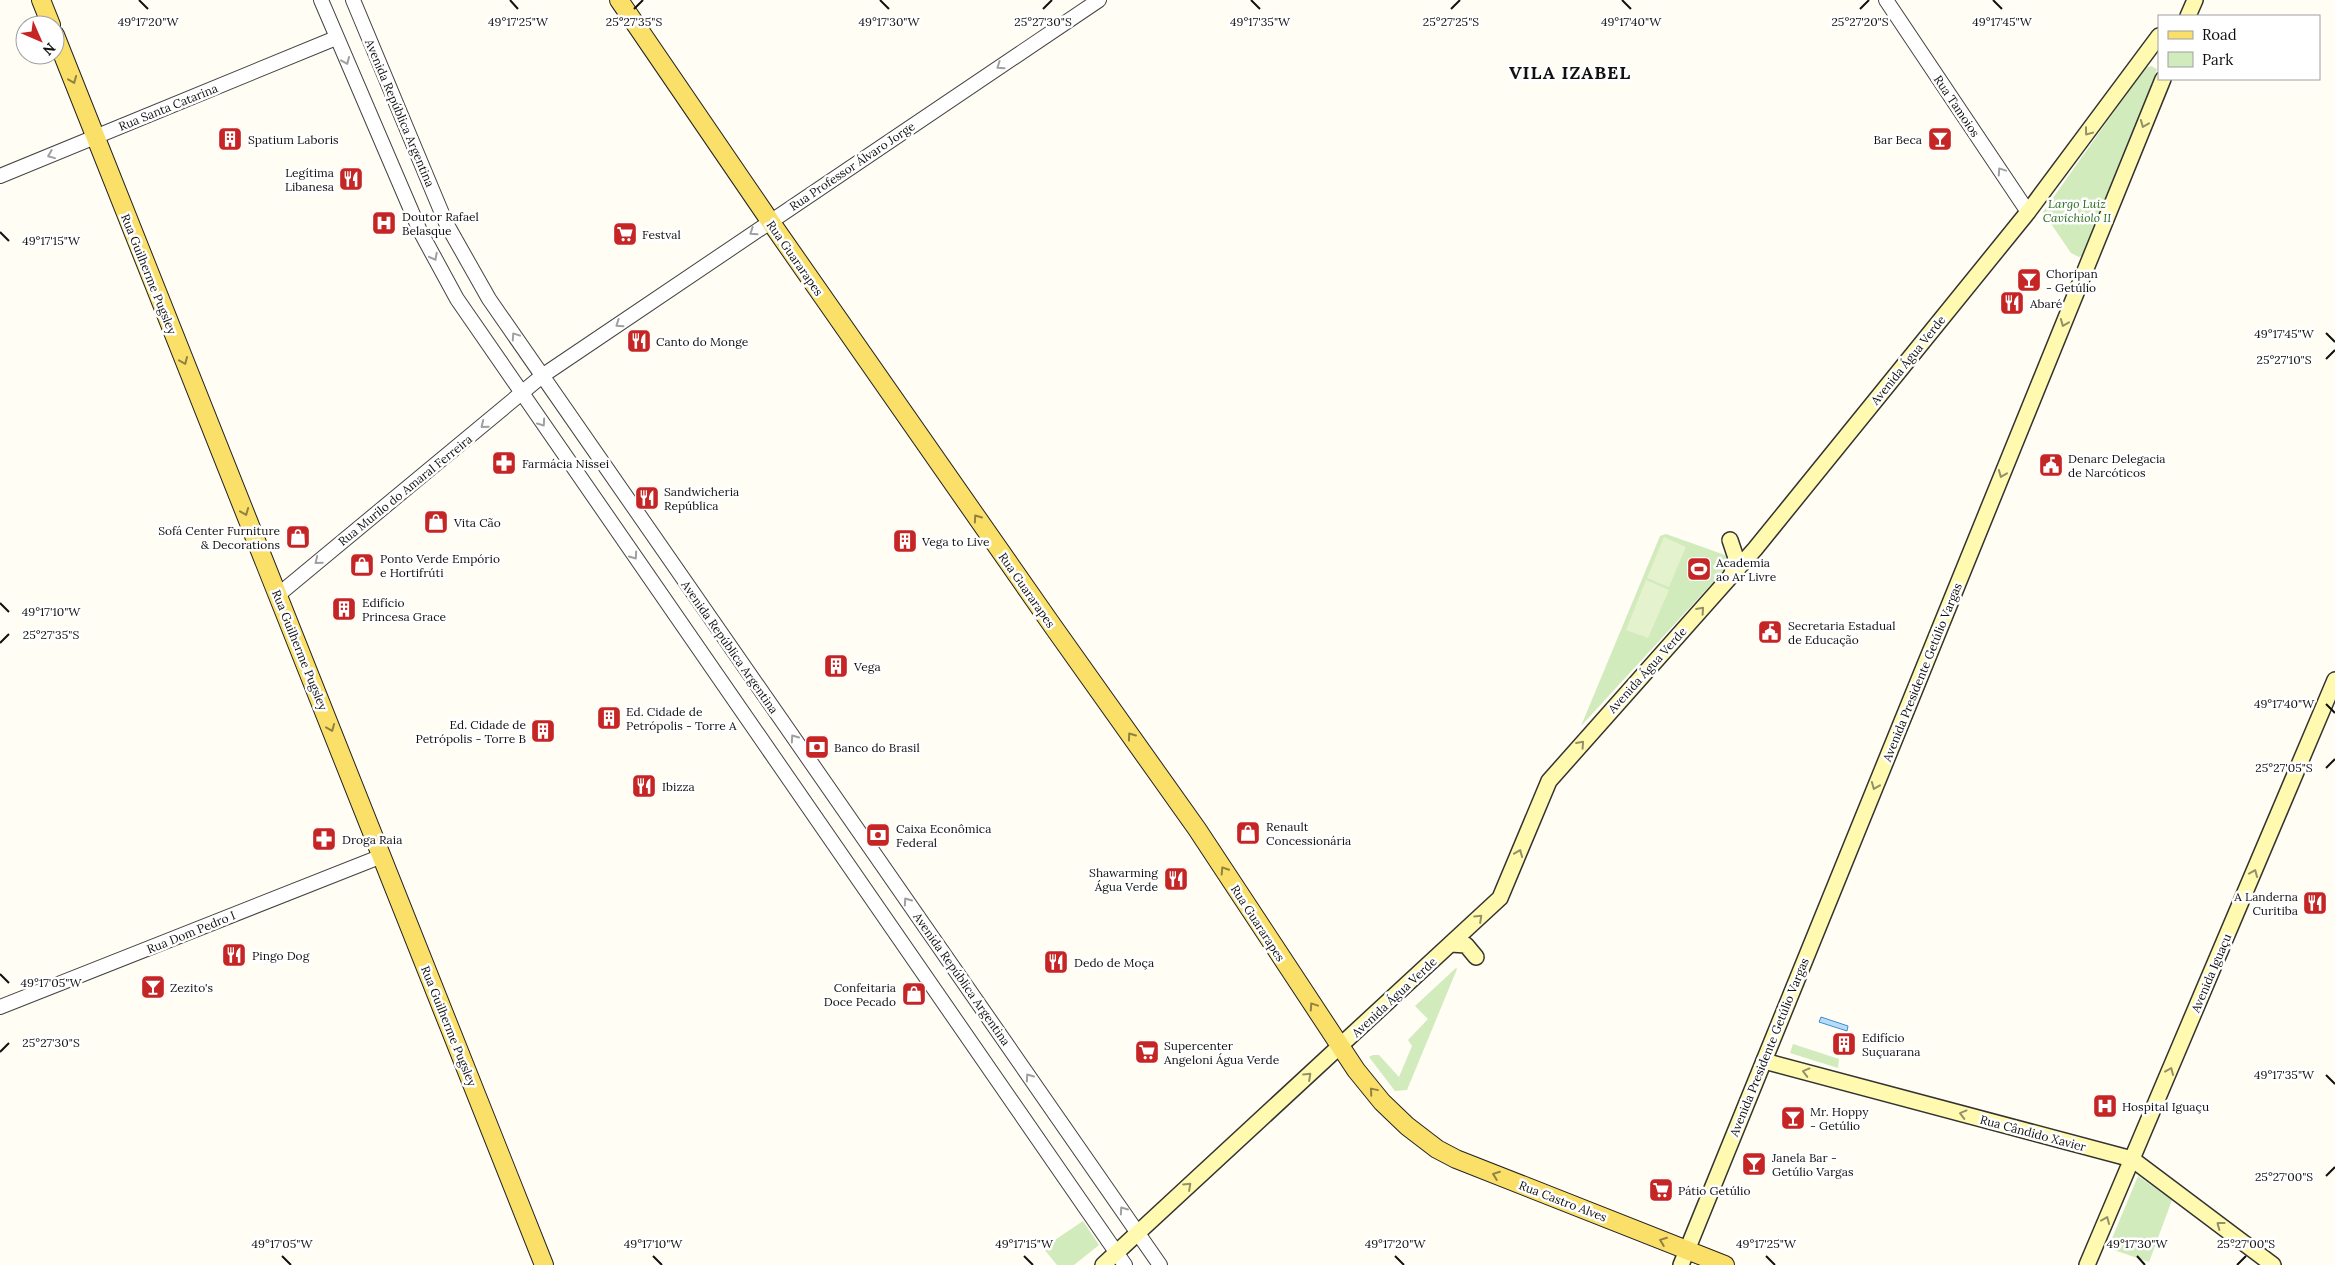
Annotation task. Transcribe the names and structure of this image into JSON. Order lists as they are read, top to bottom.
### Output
{
  "streets": {
    "main road": [
      "Rua Guararapes",
      "Rua Guilherme Pugsley",
      "Avenida Água Verde",
      "Avenida Presidente Getúlio Vargas",
      "Avenida Iguaçu",
      "Rua Cândido Xavier",
      "Rua Castro Alves"
    ],
    "street": [
      "Rua Tamoios",
      "Rua Santa Catarina",
      "Avenida República Argentina",
      "Rua Professor Álvaro Jorge",
      "Rua Murilo do Amaral Ferreira",
      "Rua Dom Pedro I"
    ]
  },
  "crossings": [
    ["Rua Tamoios", "Avenida Água Verde"],
    ["Rua Santa Catarina", "Avenida República Argentina"],
    ["Rua Santa Catarina", "Rua Guilherme Pugsley"],
    ["Avenida República Argentina", "Rua Professor Álvaro Jorge"],
    ["Avenida República Argentina", "Avenida Água Verde"],
    ["Avenida República Argentina", "Rua Murilo do Amaral Ferreira"],
    ["Rua Professor Álvaro Jorge", "Rua Guararapes"],
    ["Rua Professor Álvaro Jorge", "Rua Murilo do Amaral Ferreira"],
    ["Rua Guararapes", "Avenida Água Verde"],
    ["Rua Guararapes", "Rua Castro Alves"],
    ["Rua Guilherme Pugsley", "Rua Murilo do Amaral Ferreira"],
    ["Rua Guilherme Pugsley", "Rua Dom Pedro I"],
    ["Avenida Presidente Getúlio Vargas", "Rua Cândido Xavier"],
    ["Avenida Presidente Getúlio Vargas", "Rua Castro Alves"],
    ["Avenida Iguaçu", "Rua Cândido Xavier"]
  ],
  "one_way": [
    "Rua Tamoios",
    "Rua Professor Álvaro Jorge",
    "Rua Guararapes",
    "Rua Guilherme Pugsley",
    "Rua Murilo do Amaral Ferreira",
    "Avenida Presidente Getúlio Vargas",
    "Avenida Iguaçu",
    "Rua Cândido Xavier",
    "Rua Castro Alves"
  ],
  "districts": ["VILA IZABEL"],
  "parks": ["Largo Luiz Cavichiolo II"],
  "places": {
    "building": [
      "Spatium Laboris",
      "Vega to Live",
      "Edifício Princesa Grace",
      "Vega",
      "Ed. Cidade de Petrópolis - Torre A",
      "Ed. Cidade de Petrópolis - Torre B",
      "Edifício Suçuarana"
    ],
    "bar": [
      "Bar Beca",
      "Choripan - Getúlio",
      "Zezito's",
      "Mr. Hoppy - Getúlio",
      "Janela Bar - Getúlio Vargas"
    ],
    "restaurant": [
      "Legítima Libanesa",
      "Abaré",
      "Canto do Monge",
      "Sandwicheria República",
      "Ibizza",
      "Shawarming Água Verde",
      "A Landerna Curitiba",
      "Pingo Dog",
      "Dedo de Moça"
    ],
    "hospital": ["Doutor Rafael Belasque", "Hospital Iguaçu"],
    "supermarket": ["Festval", "Supercenter Angeloni Água Verde", "Pátio Getúlio"],
    "pharmacy": ["Farmácia Nissei", "Droga Raia"],
    "public building": ["Denarc Delegacia de Narcóticos", "Secretaria Estadual de Educação"],
    "shop": [
      "Vita Cão",
      "Sofá Center Furniture & Decorations",
      "Ponto Verde Empório e Hortifrúti",
      "Renault Concessionária",
      "Confeitaria Doce Pecado"
    ],
    "sports": ["Academia ao Ar Livre"],
    "bank": ["Banco do Brasil", "Caixa Econômica Federal"]
  },
  "legend": ["Road", "Park"],
  "north": "bottom right",
  "coordinates": [
    "49°17'20\"W",
    "49°17'25\"W",
    "25°27'35\"S",
    "49°17'30\"W",
    "25°27'30\"S",
    "49°17'35\"W",
    "25°27'25\"S",
    "49°17'40\"W",
    "25°27'20\"S",
    "49°17'45\"W",
    "49°17'15\"W",
    "25°27'10\"S",
    "49°17'10\"W",
    "25°27'05\"S",
    "49°17'05\"W",
    "25°27'00\"S"
  ]
}
